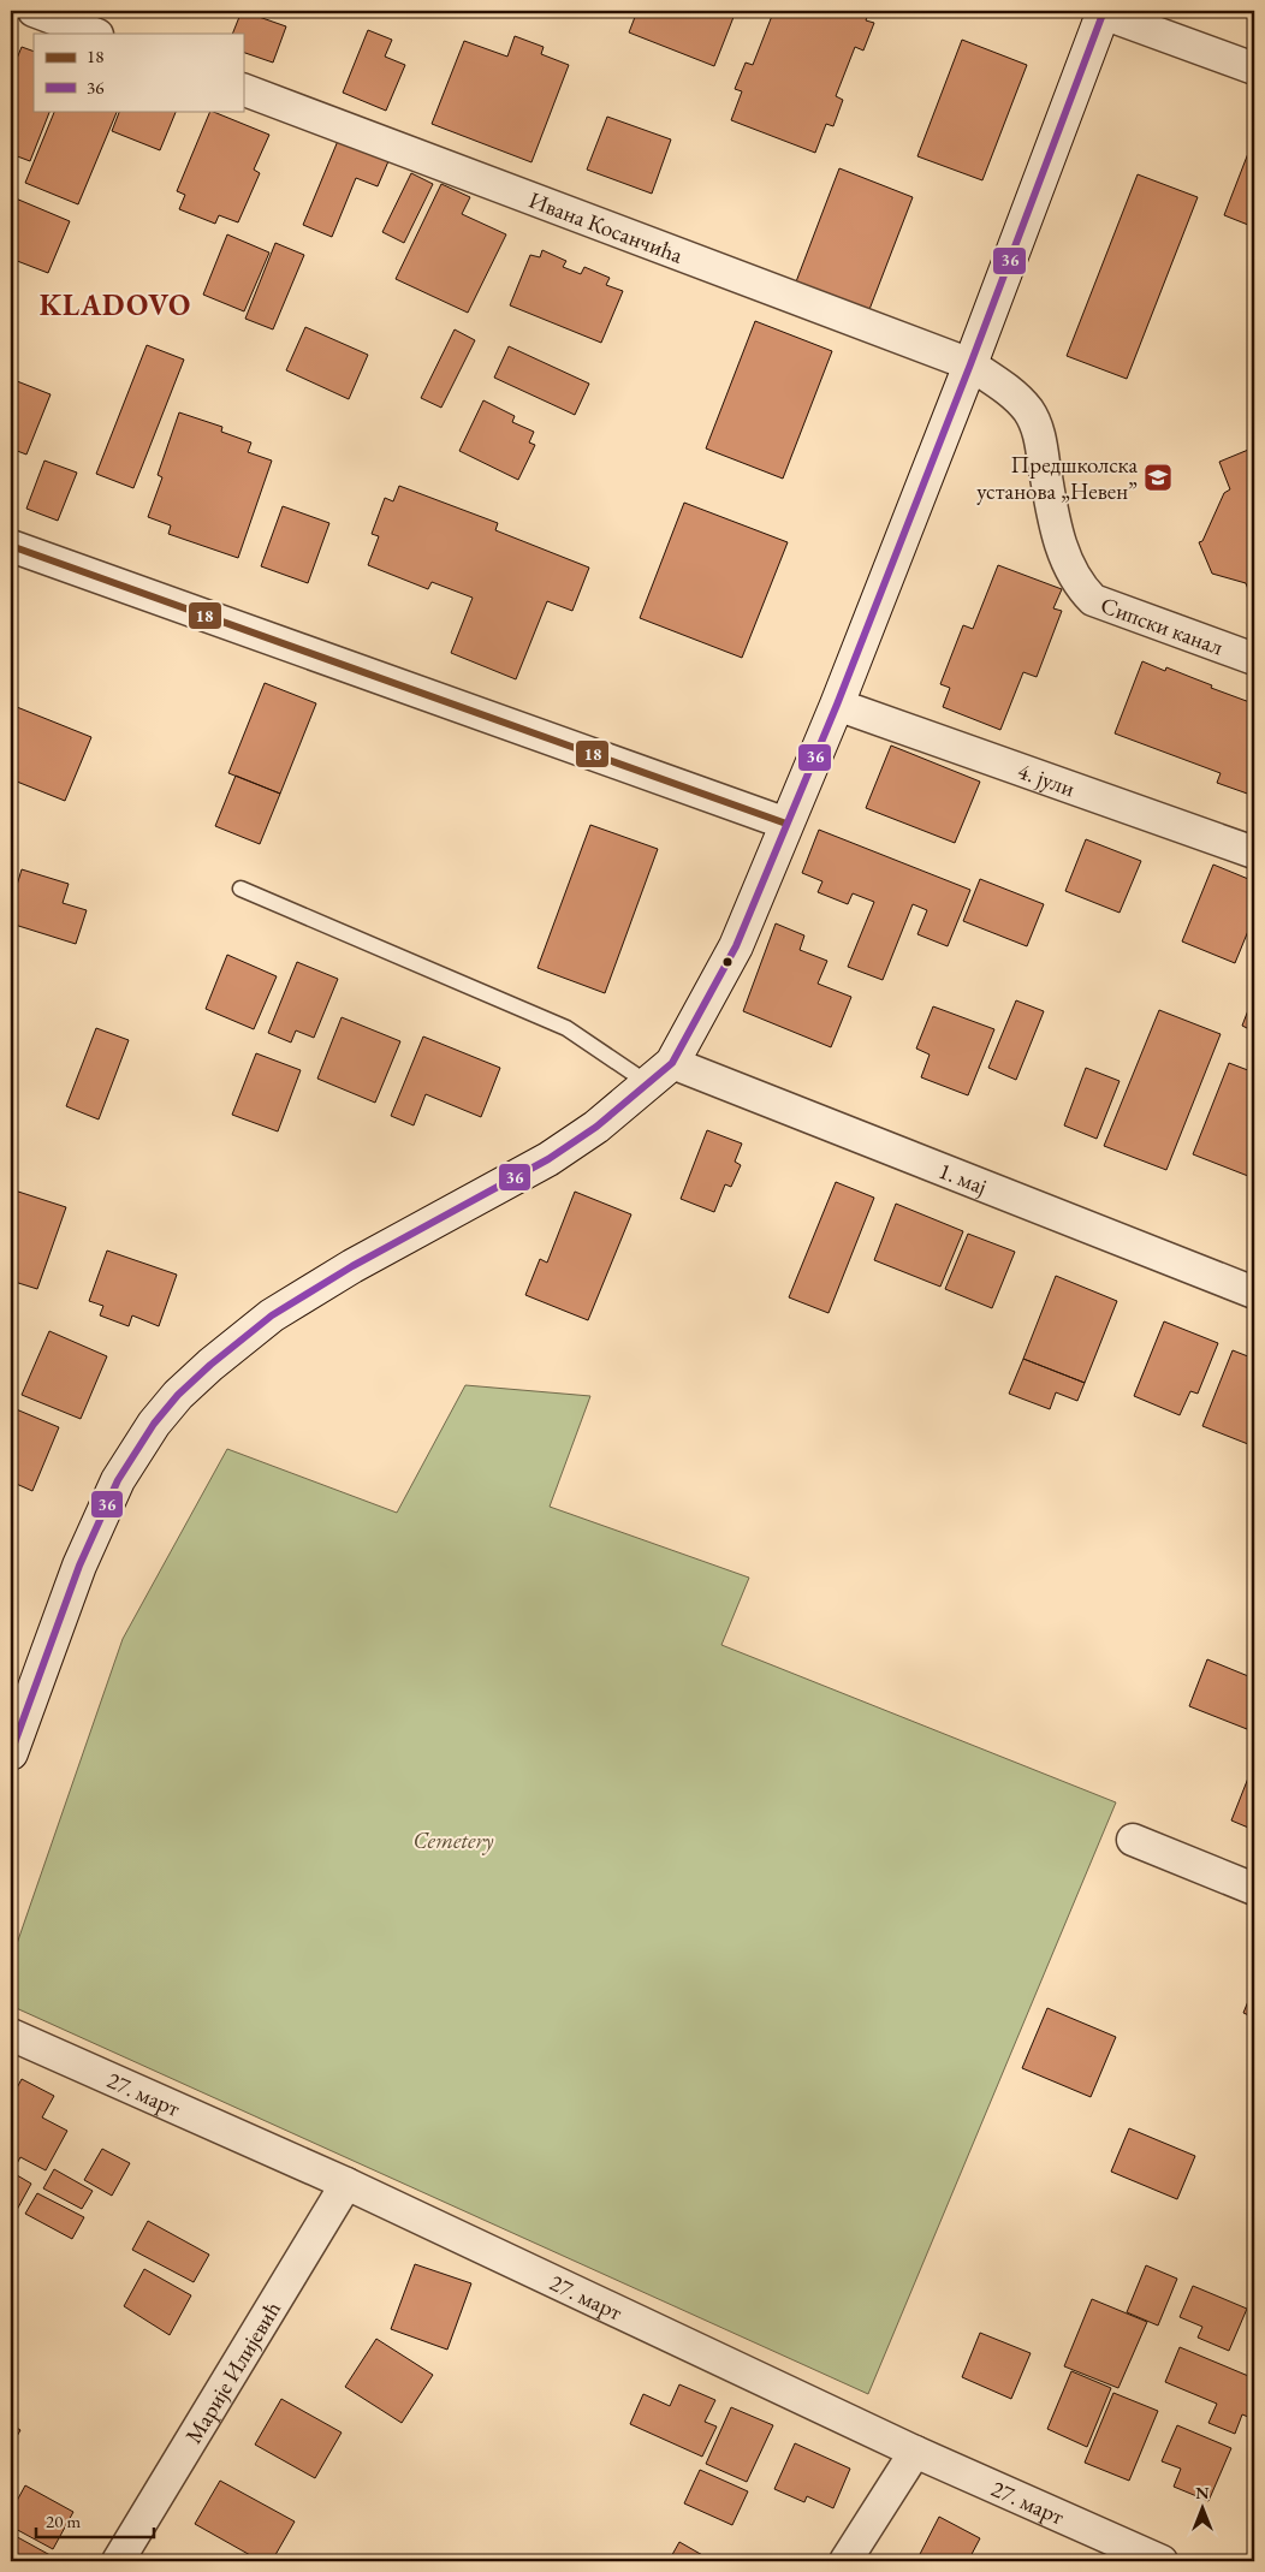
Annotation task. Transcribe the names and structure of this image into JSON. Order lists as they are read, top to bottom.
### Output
{
  "streets": {
    "street": [
      "Ивана Косанчића",
      "Сипски канал",
      "4. јули",
      "1. мај",
      "27. март",
      "Марије Илијевић"
    ]
  },
  "crossings": [
    ["Ивана Косанчића", "Сипски канал"],
    ["27. март", "Марије Илијевић"]
  ],
  "districts": ["KLADOVO"],
  "parks": ["Cemetery"],
  "places": {
    "school or university": ["Предшколска установа „Невен”"]
  },
  "lines": ["transit line 36", "transit line 18"],
  "legend": ["18", "36"],
  "scale_bar": "20 m",
  "north": "top"
}
